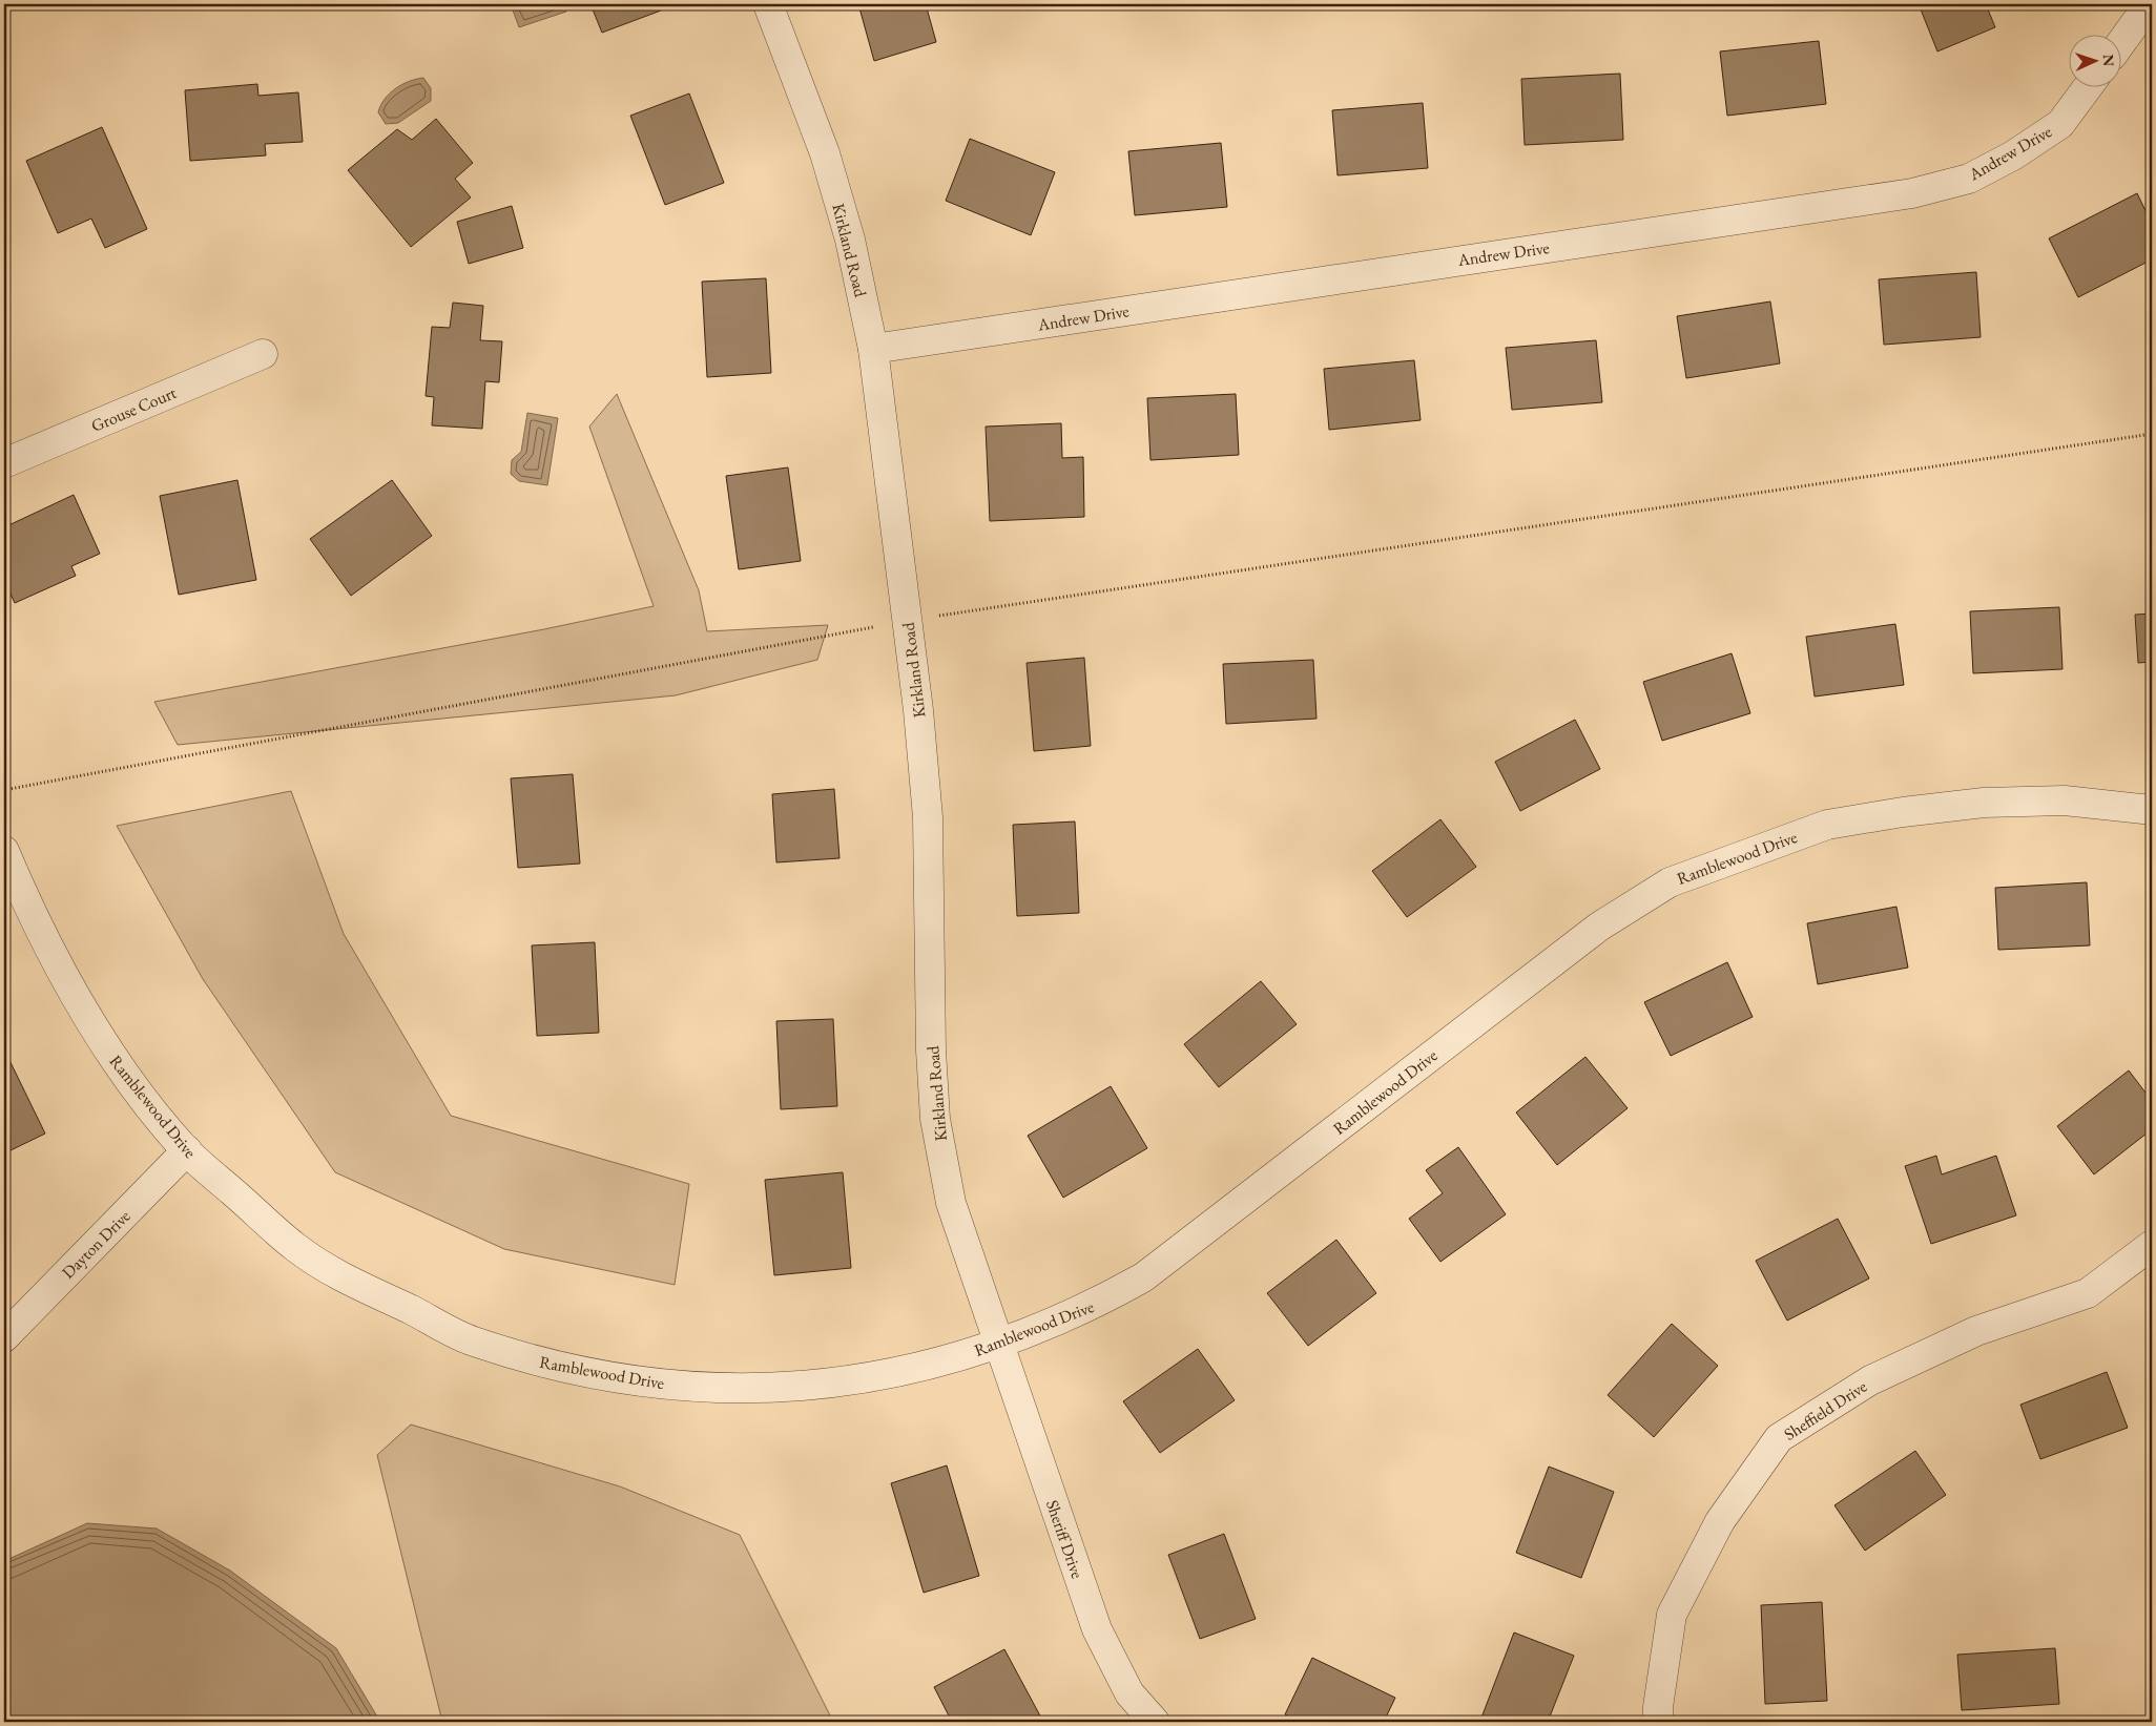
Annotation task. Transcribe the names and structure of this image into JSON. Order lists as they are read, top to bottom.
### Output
{
  "streets": {
    "street": [
      "Andrew Drive",
      "Kirkland Road",
      "Grouse Court",
      "Ramblewood Drive",
      "Dayton Drive",
      "Sheffield Drive",
      "Sheriff Drive"
    ]
  },
  "crossings": [
    ["Andrew Drive", "Kirkland Road"],
    ["Kirkland Road", "Ramblewood Drive"],
    ["Kirkland Road", "Sheriff Drive"],
    ["Ramblewood Drive", "Dayton Drive"],
    ["Ramblewood Drive", "Sheriff Drive"]
  ],
  "north": "right"
}
